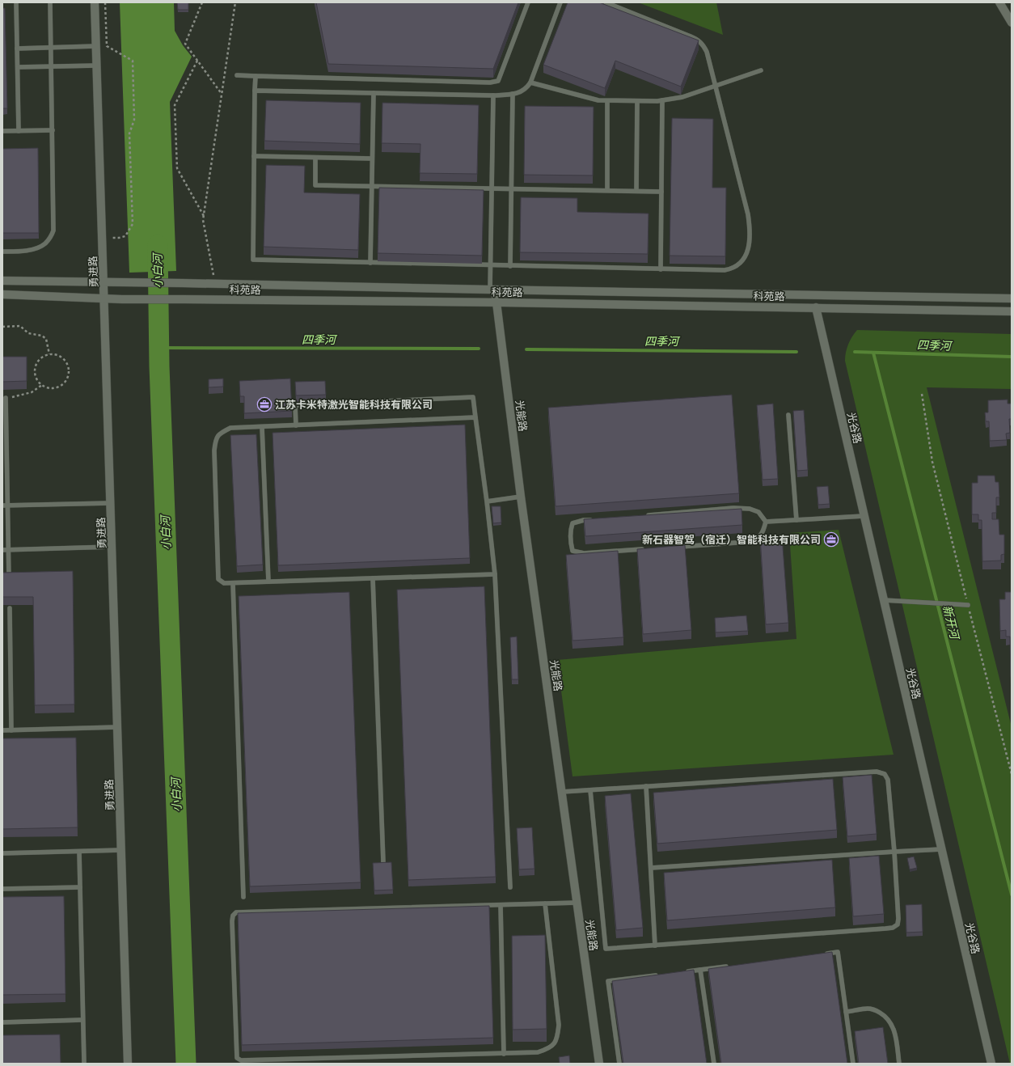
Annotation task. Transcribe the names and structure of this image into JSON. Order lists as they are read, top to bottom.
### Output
{
  "streets": {
    "street": [
      "勇进路",
      "科苑路",
      "光能路",
      "光谷路"
    ]
  },
  "crossings": [
    ["勇进路", "科苑路"],
    ["科苑路", "光能路"],
    ["科苑路", "光谷路"]
  ],
  "water": ["小白河", "四季河", "新开河"],
  "places": {
    "office": ["江苏卡米特激光智能科技有限公司", "新石器智驾（宿迁）智能科技有限公司"]
  }
}
